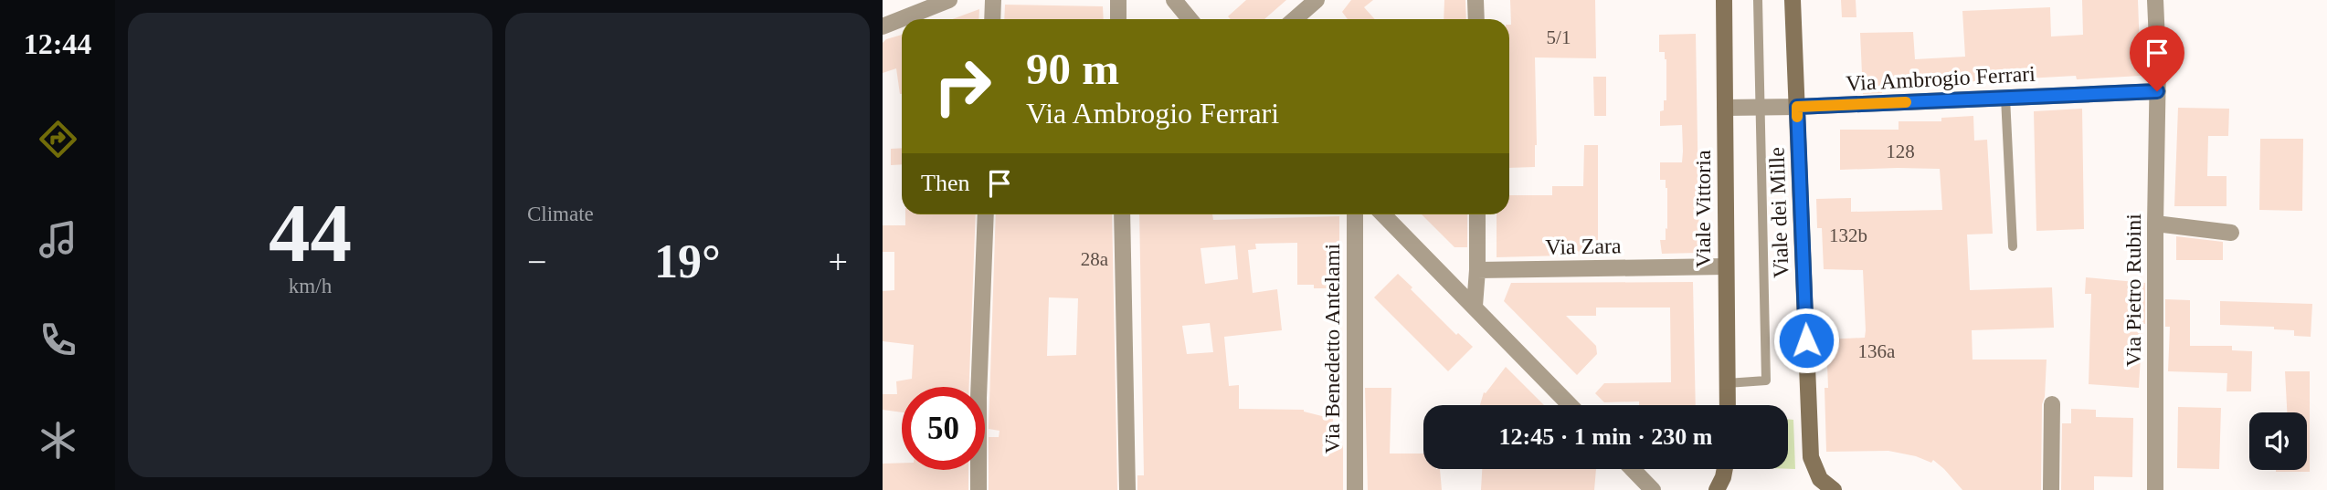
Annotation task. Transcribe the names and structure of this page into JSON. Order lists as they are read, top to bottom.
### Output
{
  "streets": {
    "main road": ["Viale Vittoria", "Viale dei Mille"],
    "street": [
      "Via Ambrogio Ferrari",
      "Via Zara",
      "Via Pietro Rubini",
      "Via Benedetto Antelami"
    ]
  },
  "crossings": [
    ["Via Ambrogio Ferrari", "Viale Vittoria"],
    ["Via Ambrogio Ferrari", "Viale dei Mille"],
    ["Via Ambrogio Ferrari", "Via Pietro Rubini"],
    ["Viale Vittoria", "Via Zara"]
  ],
  "house_numbers": [
    "5/1",
    "128",
    "132b",
    "28a",
    "136a"
  ],
  "page": {
    "tabs": "12:44",
    "tile": [
      ["44", "km/h"],
      "Climate"
    ],
    "turn": ["90 m", "Via Ambrogio Ferrari"],
    "then": "Then",
    "heat": ["−", "19°", "+"],
    "limit": "50",
    "trip": "12:45 · 1 min · 230 m"
  }
}
